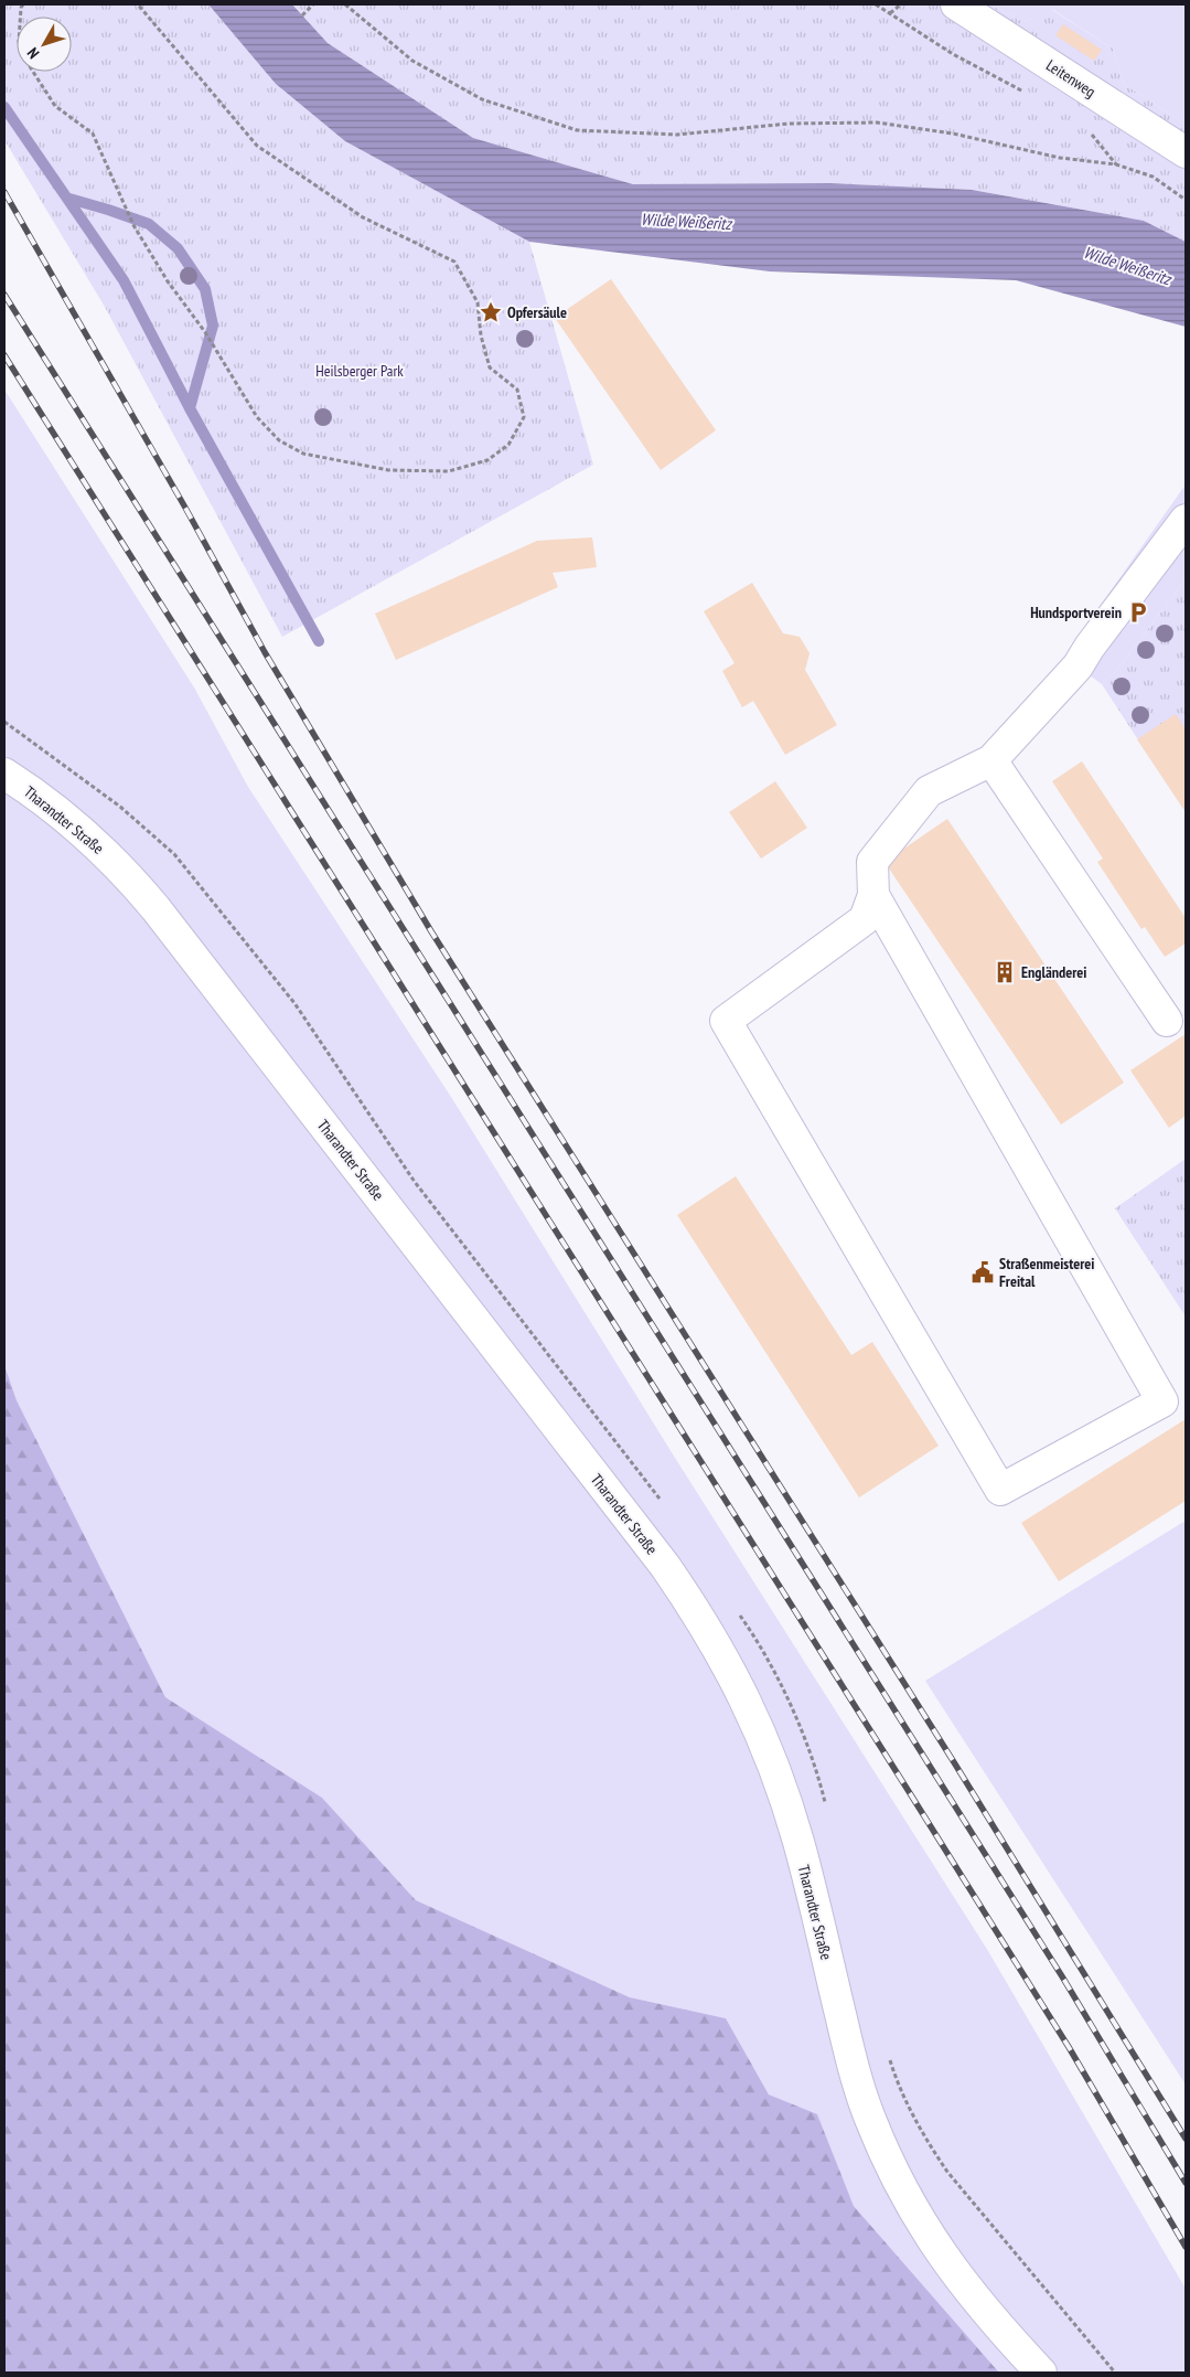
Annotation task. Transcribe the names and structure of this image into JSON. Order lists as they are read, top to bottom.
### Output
{
  "streets": {
    "main road": ["Leitenweg", "Tharandter Straße"]
  },
  "water": ["Wilde Weißeritz"],
  "parks": ["Heilsberger Park"],
  "places": {
    "place": ["Opfersäule"],
    "parking": ["Hundsportverein"],
    "building": ["Engländerei"],
    "public building": ["Straßenmeisterei Freital"]
  },
  "north": "bottom left"
}
